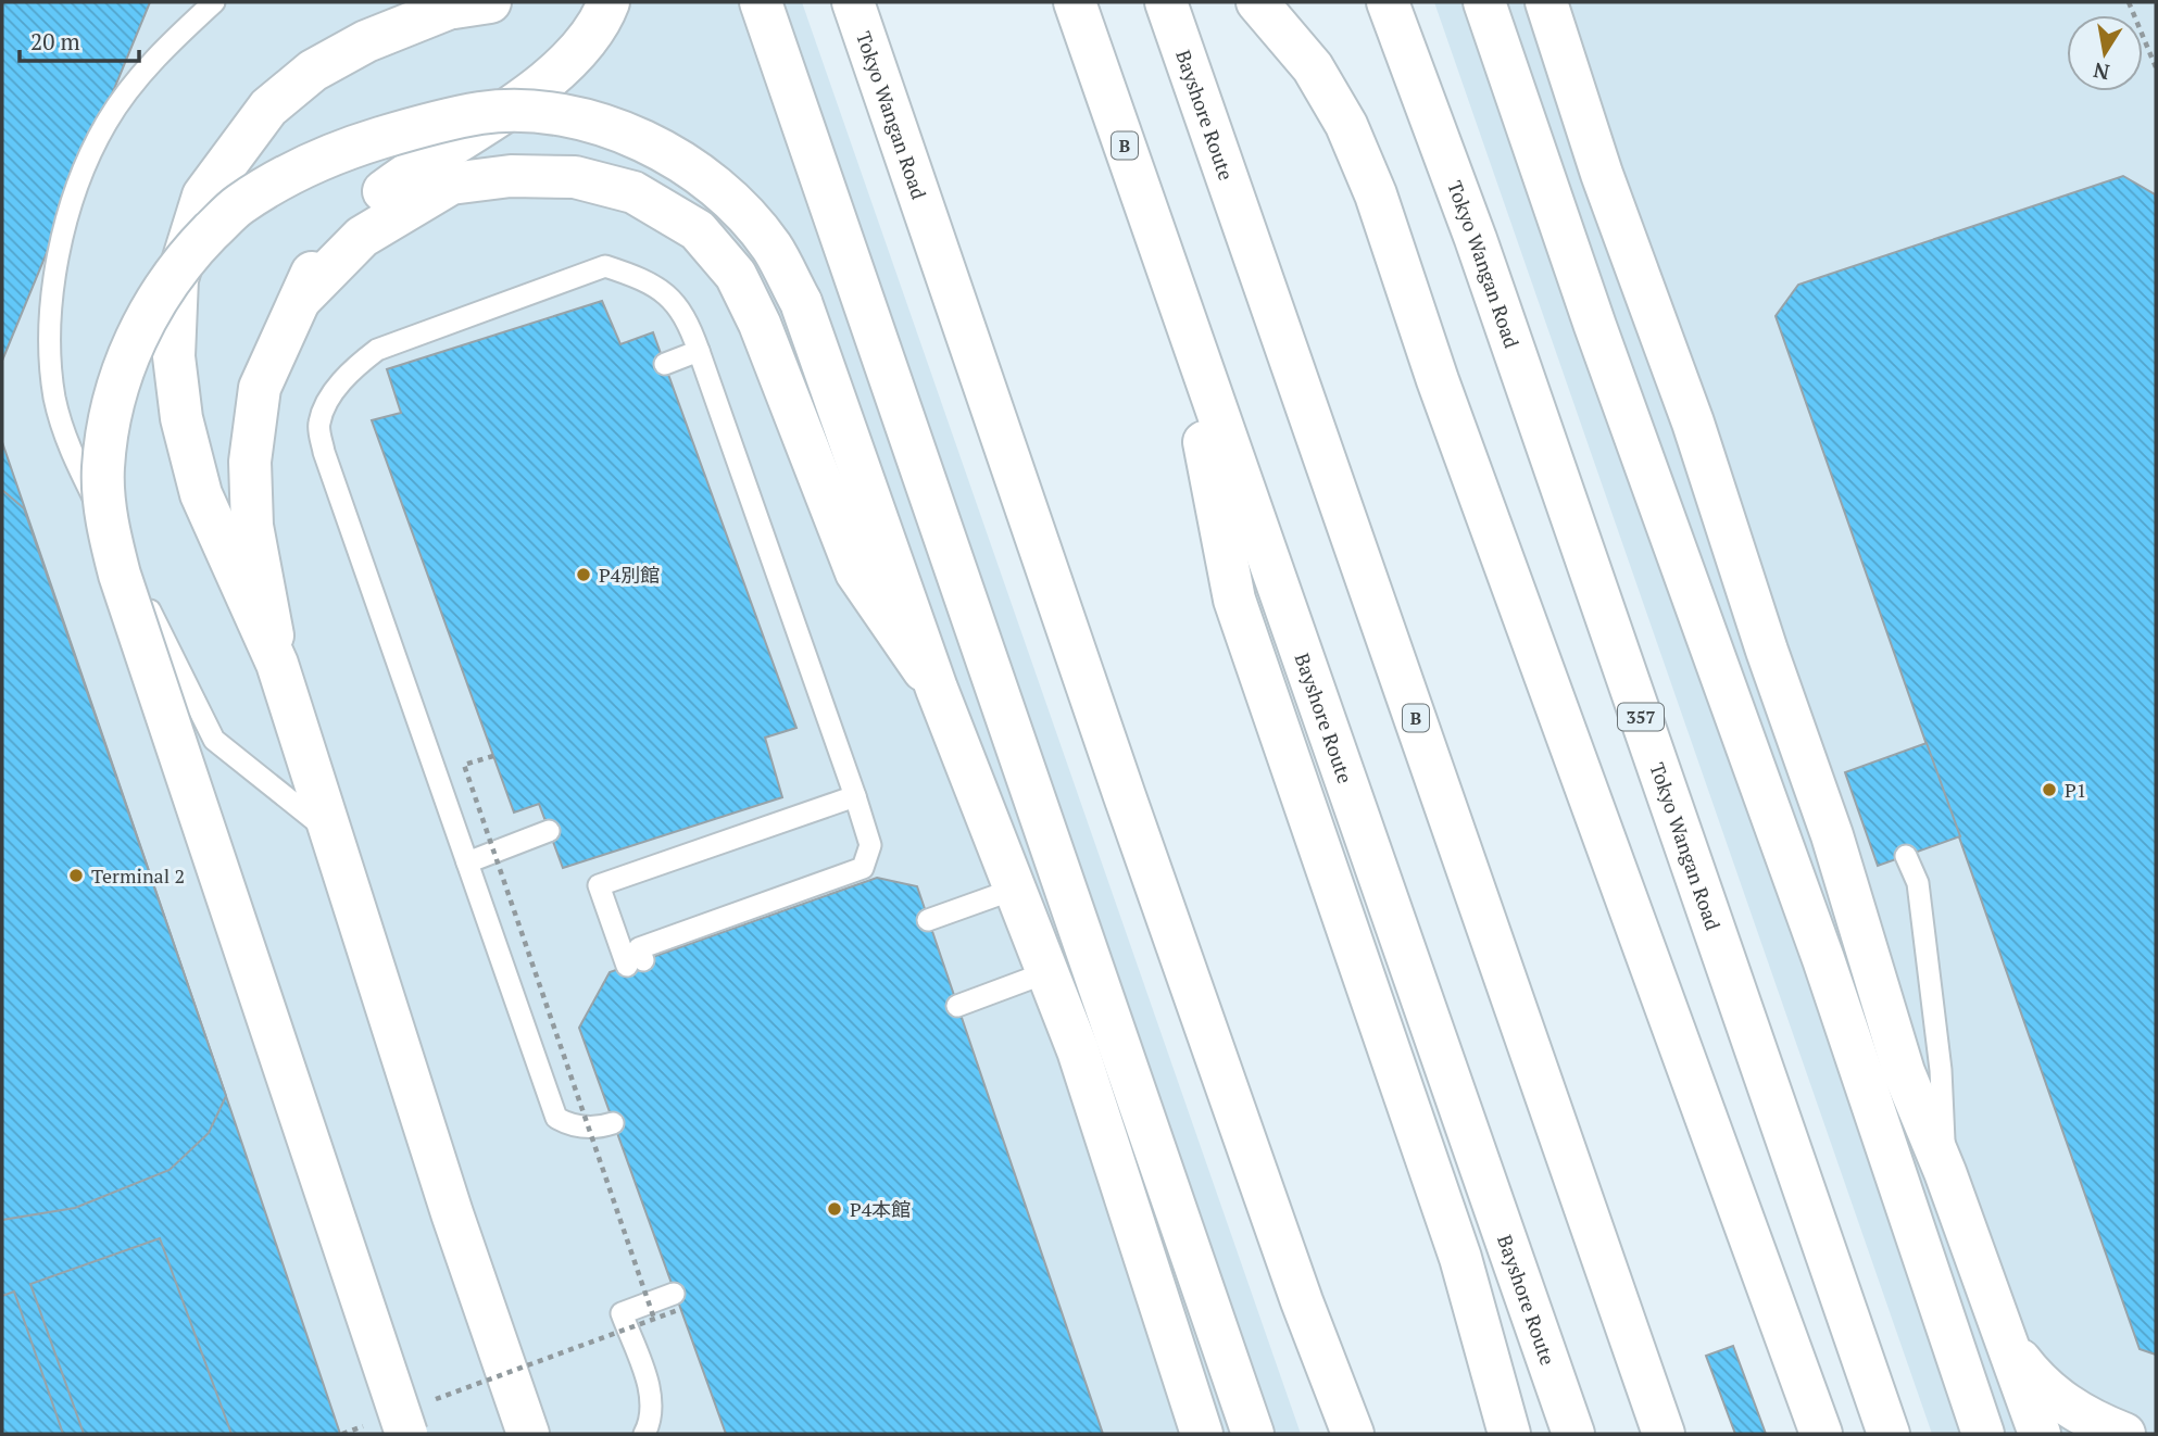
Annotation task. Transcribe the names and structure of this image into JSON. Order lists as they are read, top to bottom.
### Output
{
  "streets": {
    "main road": [
      "Tokyo Wangan Road",
      "Bayshore Route",
      "B",
      "357"
    ]
  },
  "places": [
    "P4別館",
    "P1",
    "Terminal 2",
    "P4本館"
  ],
  "scale_bar": "20 m",
  "north": "bottom"
}
